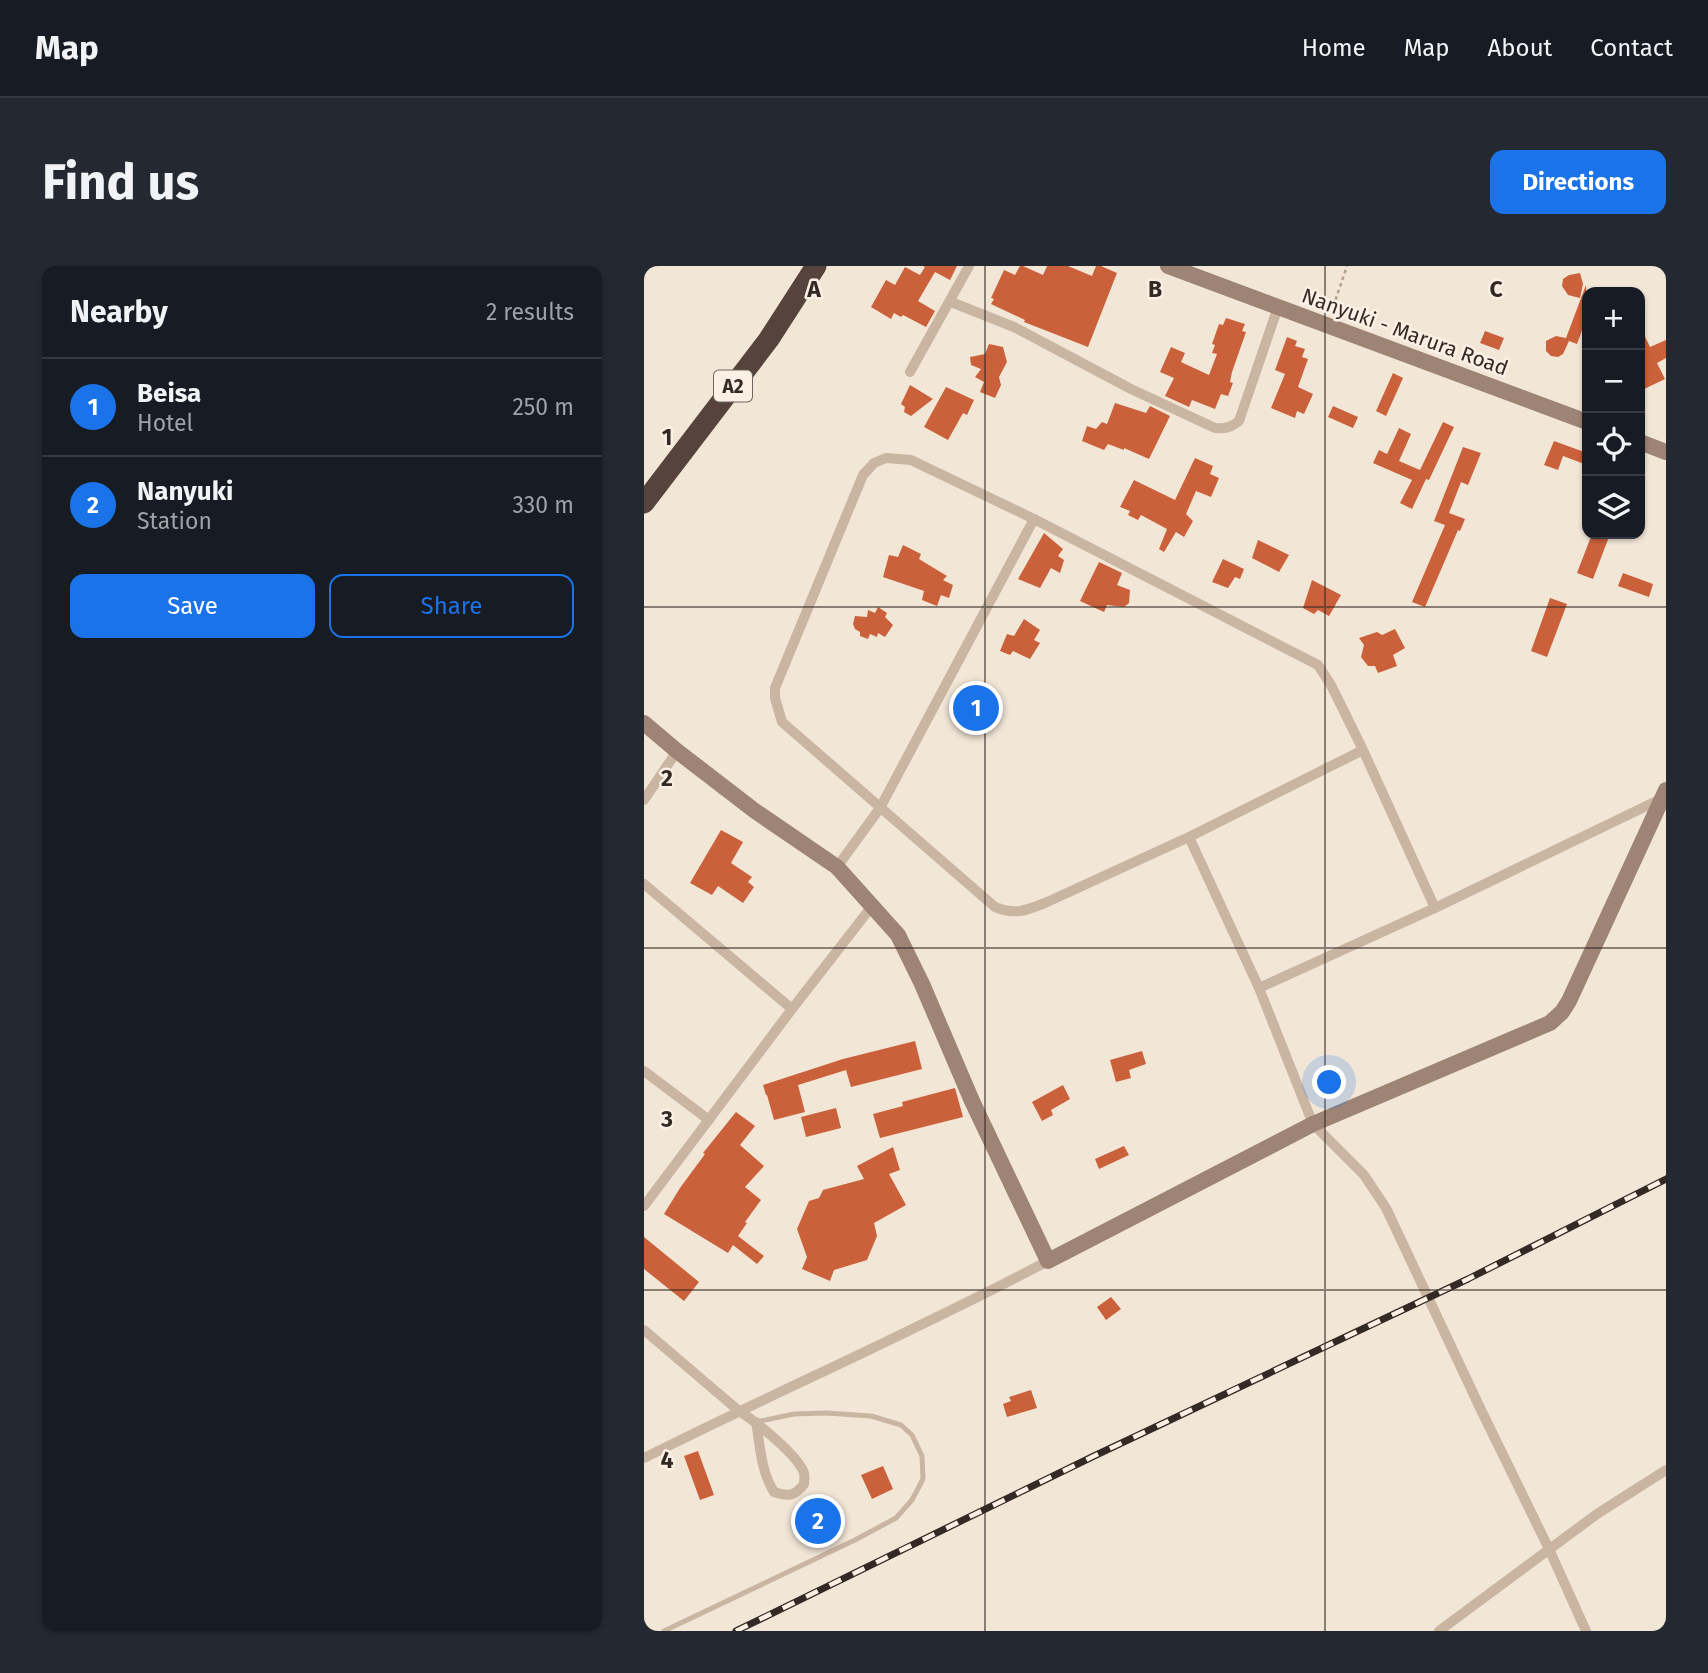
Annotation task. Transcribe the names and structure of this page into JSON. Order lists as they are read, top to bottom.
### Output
{
  "streets": {
    "highway": ["A2"],
    "street": ["Nanyuki - Marura Road"]
  },
  "page": {
    "header": "Map",
    "nav": [
      "Home",
      "Map",
      "About",
      "Contact"
    ],
    "buttons": [
      "Directions",
      ["Save", "Share"]
    ],
    "title": "Find us",
    "heading": ["Nearby", "2 results"],
    "map_buttons": ["+", "−"],
    "list": [
      {
        "mark": "1",
        "name": "Beisa",
        "note": "Hotel",
        "value": "250 m"
      },
      {
        "mark": "2",
        "name": "Nanyuki",
        "note": "Station",
        "value": "330 m"
      }
    ],
    "pins": ["1", "2"]
  },
  "grid": {
    "columns": ["A", "B", "C"],
    "rows": [
      "1",
      "2",
      "3",
      "4"
    ]
  }
}
